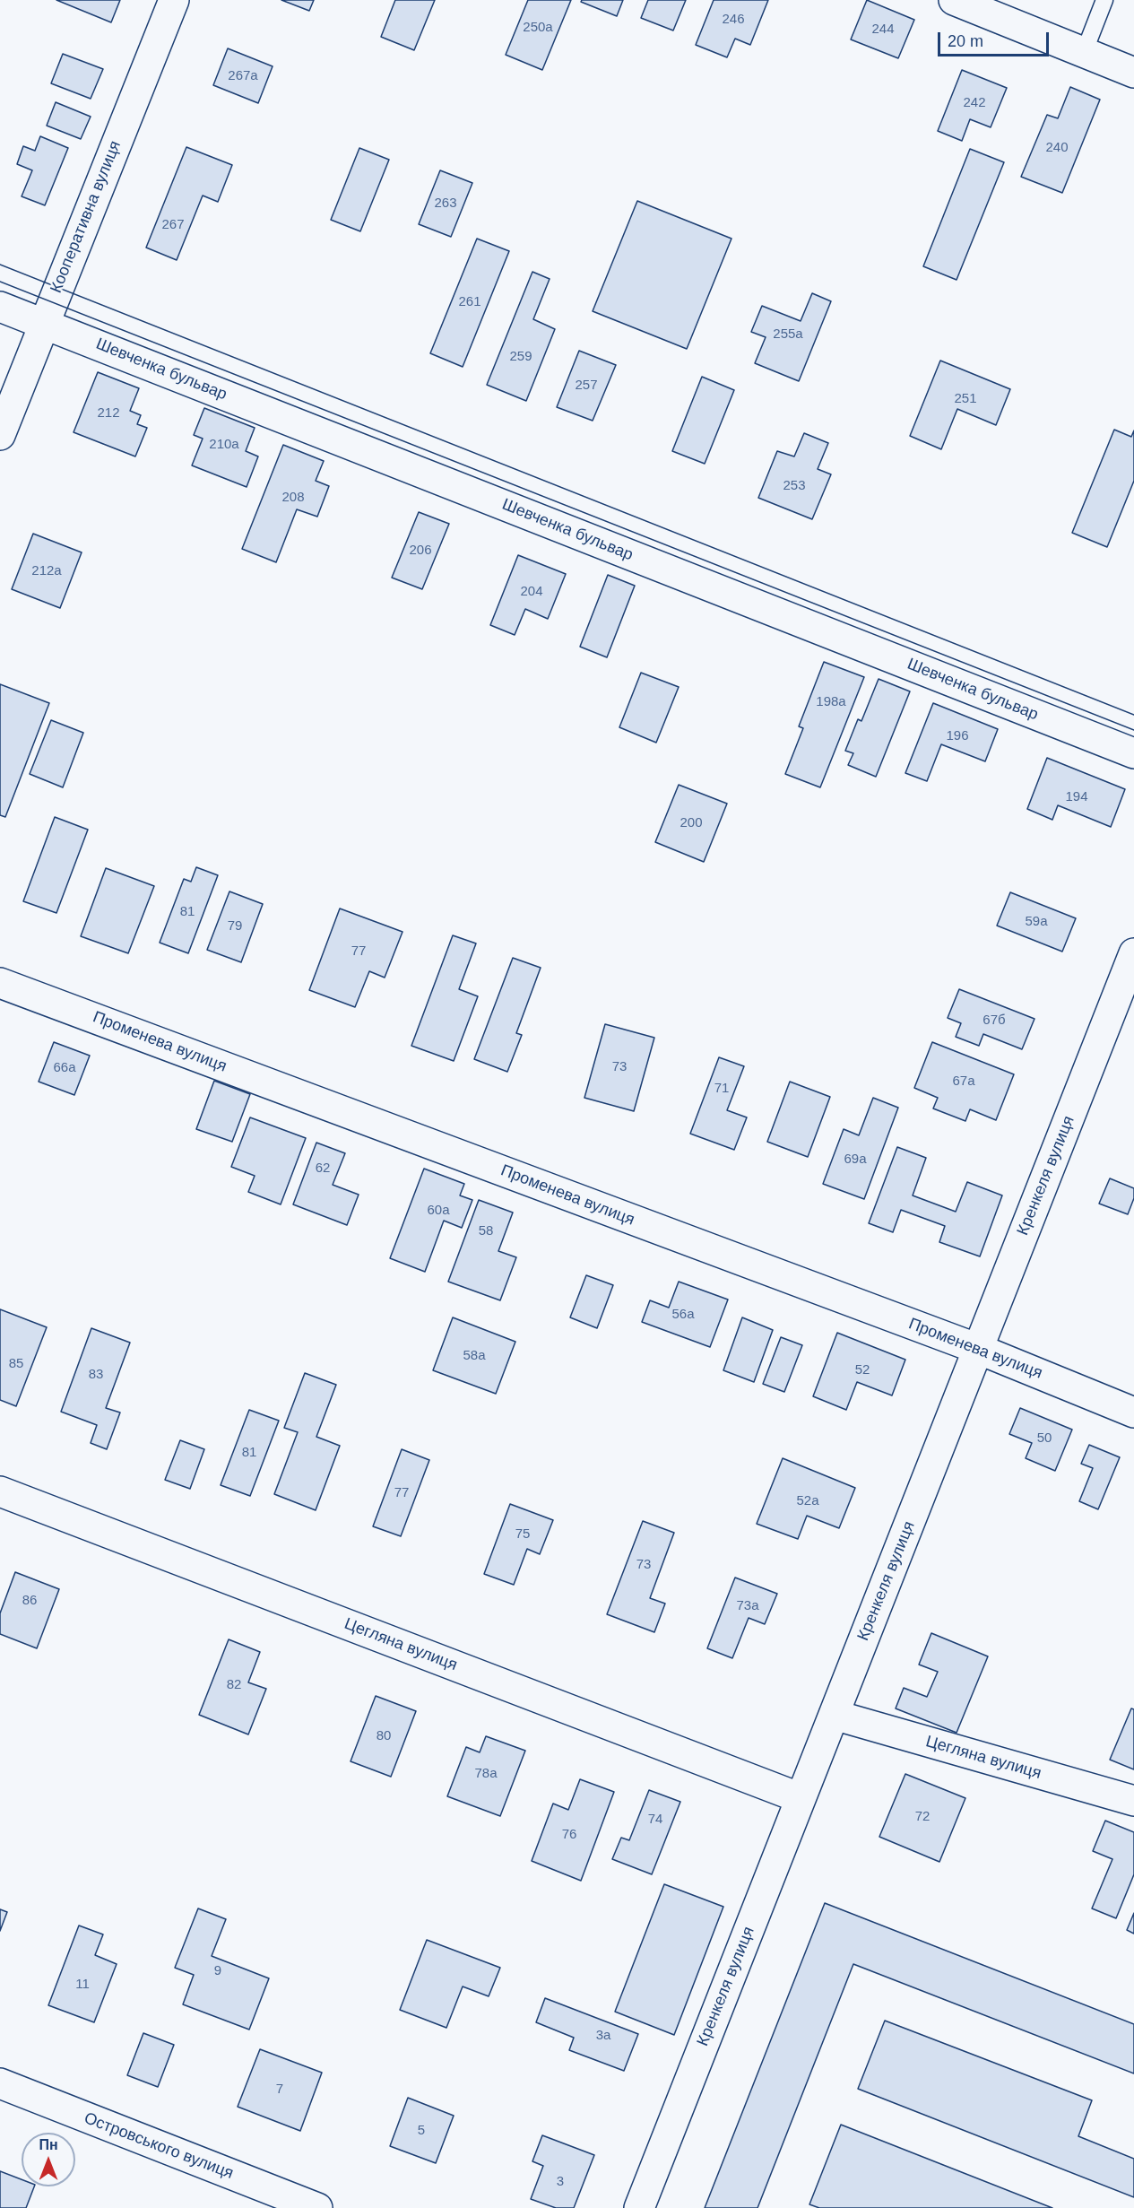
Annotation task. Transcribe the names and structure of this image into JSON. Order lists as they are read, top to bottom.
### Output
{
  "streets": {
    "street": [
      "Кооперативна вулиця",
      "Шевченка бульвар",
      "Променева вулиця",
      "Кренкеля вулиця",
      "Цегляна вулиця",
      "Островського вулиця"
    ]
  },
  "crossings": [
    ["Кооперативна вулиця", "Шевченка бульвар"],
    ["Променева вулиця", "Кренкеля вулиця"],
    ["Кренкеля вулиця", "Цегляна вулиця"]
  ],
  "house_numbers": [
    "246",
    "250а",
    "244",
    "267а",
    "242",
    "240",
    "263",
    "267",
    "261",
    "255а",
    "259",
    "257",
    "251",
    "212",
    "210а",
    "253",
    "208",
    "206",
    "212а",
    "204",
    "198а",
    "196",
    "194",
    "200",
    "81",
    "59а",
    "79",
    "77",
    "67б",
    "73",
    "66а",
    "67а",
    "71",
    "69а",
    "62",
    "60а",
    "58",
    "56а",
    "58а",
    "85",
    "52",
    "83",
    "50",
    "81",
    "77",
    "52а",
    "75",
    "73",
    "86",
    "73а",
    "82",
    "80",
    "78а",
    "72",
    "74",
    "76",
    "9",
    "11",
    "3а",
    "7",
    "5",
    "3"
  ],
  "scale_bar": "20 m",
  "north": "top"
}
